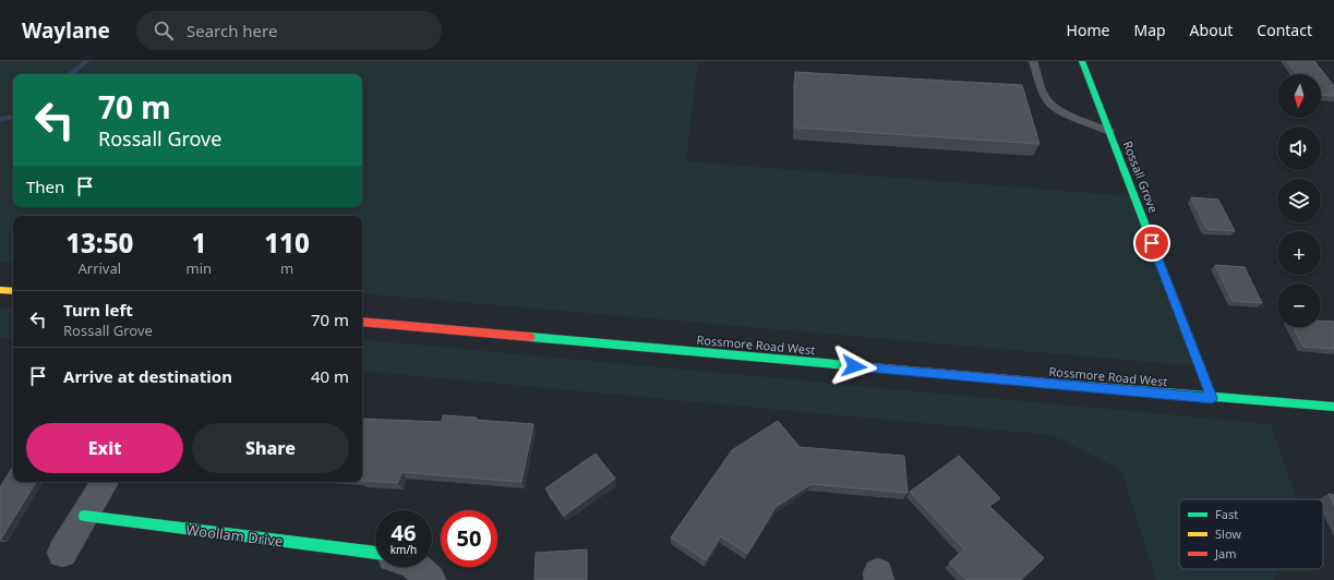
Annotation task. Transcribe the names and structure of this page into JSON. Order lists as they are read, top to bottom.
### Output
{
  "streets": {
    "main road": ["Rossall Grove", "Rossmore Road West", "Woollam Drive"]
  },
  "crossings": [
    ["Rossall Grove", "Rossmore Road West"]
  ],
  "legend": ["Fast", "Slow", "Jam"],
  "north": "bottom",
  "page": {
    "header": "Waylane",
    "search": "Search here",
    "nav": [
      "Home",
      "Map",
      "About",
      "Contact"
    ],
    "map_buttons": ["+", "−"],
    "turn": ["70 m", "Rossall Grove"],
    "then": "Then",
    "eta": [
      "13:50",
      "Arrival",
      "1",
      "min",
      "110",
      "m"
    ],
    "list": [
      {
        "name": "Turn left",
        "note": "Rossall Grove",
        "value": "70 m"
      },
      {
        "name": "Arrive at destination",
        "value": "40 m"
      }
    ],
    "buttons": ["Exit", "Share"],
    "speed": "46 km/h",
    "limit": "50"
  }
}
